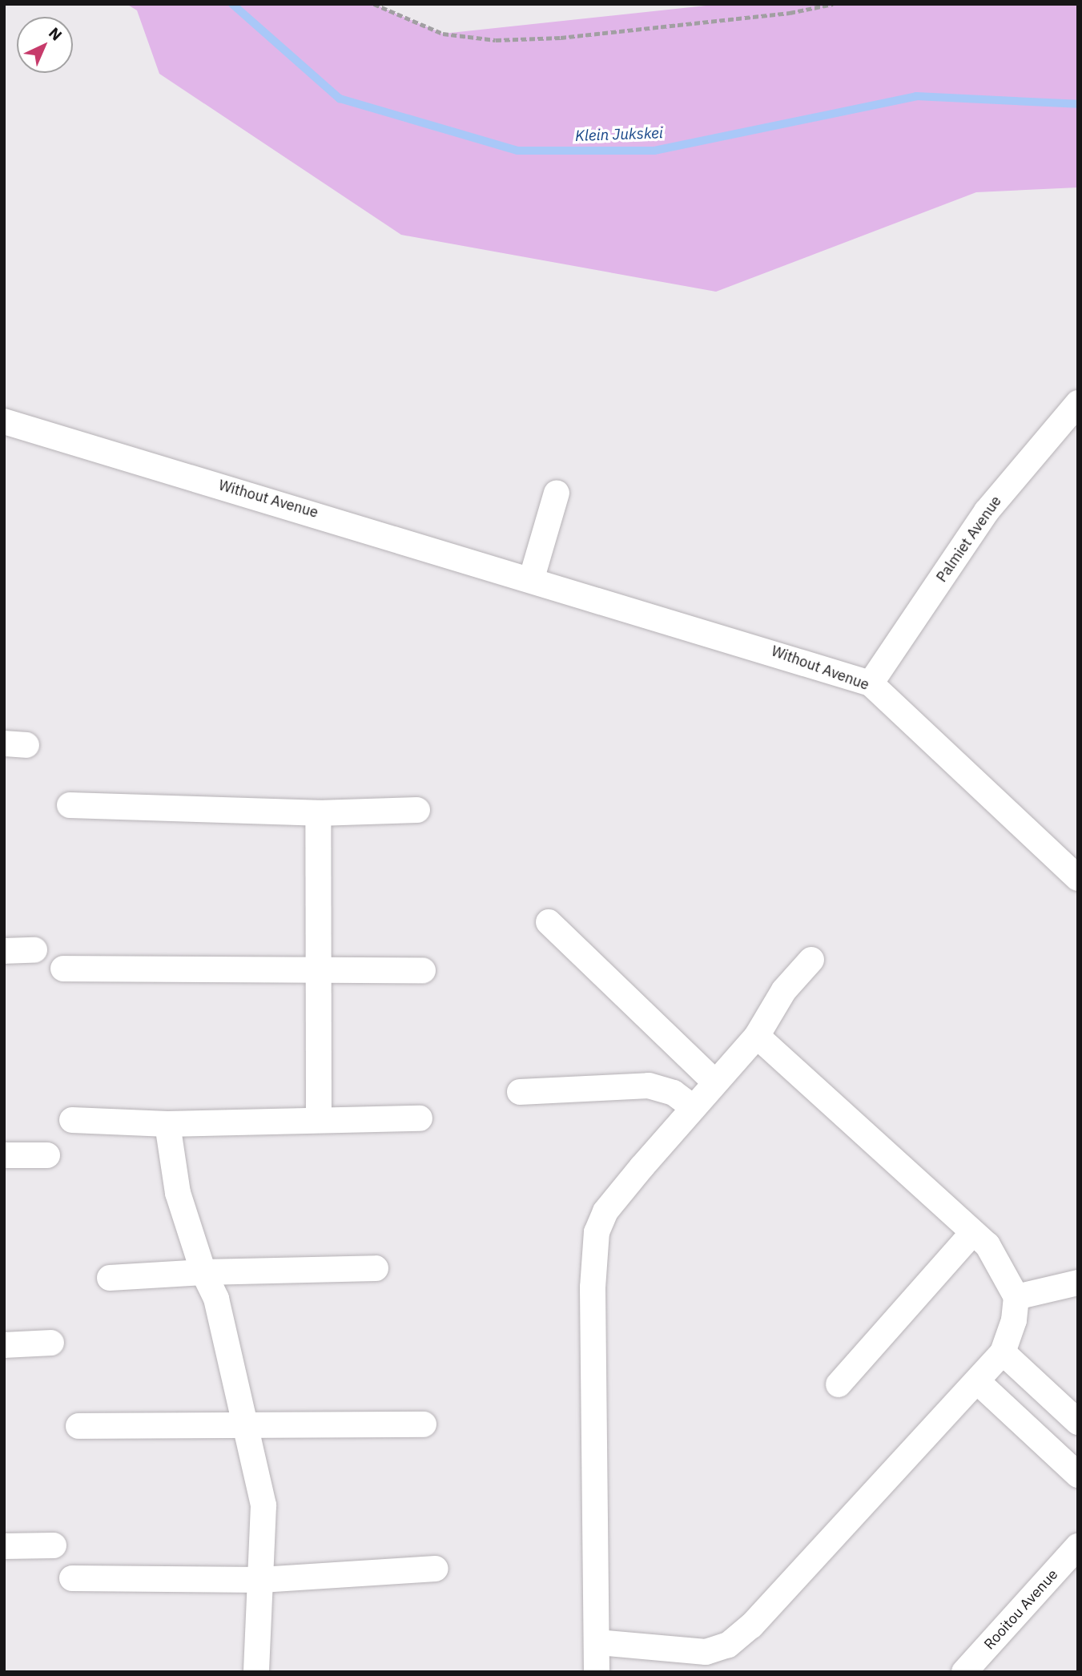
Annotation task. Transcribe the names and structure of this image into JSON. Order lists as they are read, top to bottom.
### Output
{
  "streets": {
    "street": ["Without Avenue", "Palmiet Avenue", "Rooitou Avenue"]
  },
  "crossings": [
    ["Without Avenue", "Palmiet Avenue"]
  ],
  "water": ["Klein Jukskei"],
  "north": "top right"
}
